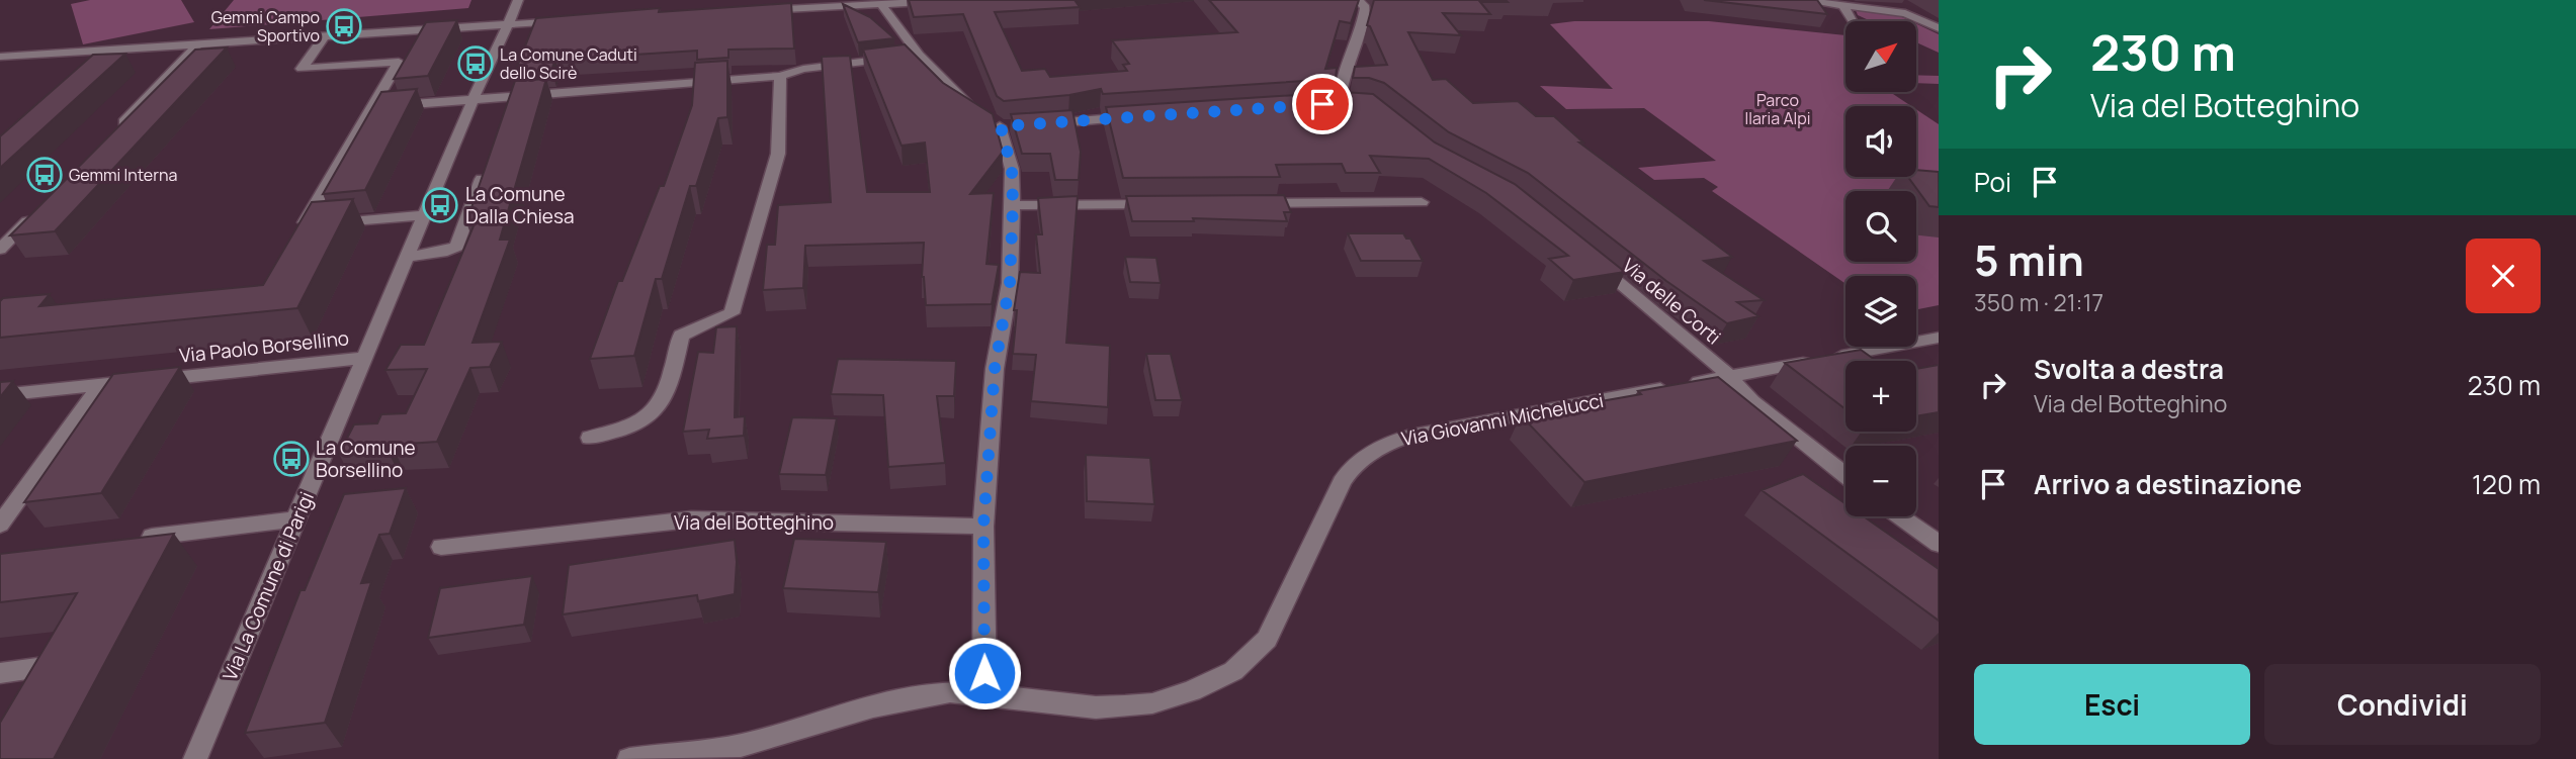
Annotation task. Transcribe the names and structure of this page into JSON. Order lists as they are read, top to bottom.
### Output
{
  "streets": {
    "street": [
      "Via delle Corti",
      "Via Paolo Borsellino",
      "Via Giovanni Michelucci",
      "Via del Botteghino",
      "Via La Comune di Parigi"
    ]
  },
  "crossings": [
    ["Via delle Corti", "Via Giovanni Michelucci"],
    ["Via Paolo Borsellino", "Via La Comune di Parigi"]
  ],
  "parks": ["Parco Ilaria Alpi"],
  "places": {
    "bus stop": [
      "Gemmi Campo Sportivo",
      "La Comune Caduti dello Scirè",
      "Gemmi Interna",
      "La Comune Dalla Chiesa",
      "La Comune Borsellino"
    ]
  },
  "north": "top right",
  "page": {
    "turn": ["230 m", "Via del Botteghino"],
    "map_buttons": ["+", "−"],
    "then": "Poi",
    "heading": ["5 min", "350 m · 21:17"],
    "list": [
      {
        "name": "Svolta a destra",
        "note": "Via del Botteghino",
        "value": "230 m"
      },
      {
        "name": "Arrivo a destinazione",
        "value": "120 m"
      }
    ],
    "buttons": ["Esci", "Condividi"]
  }
}
